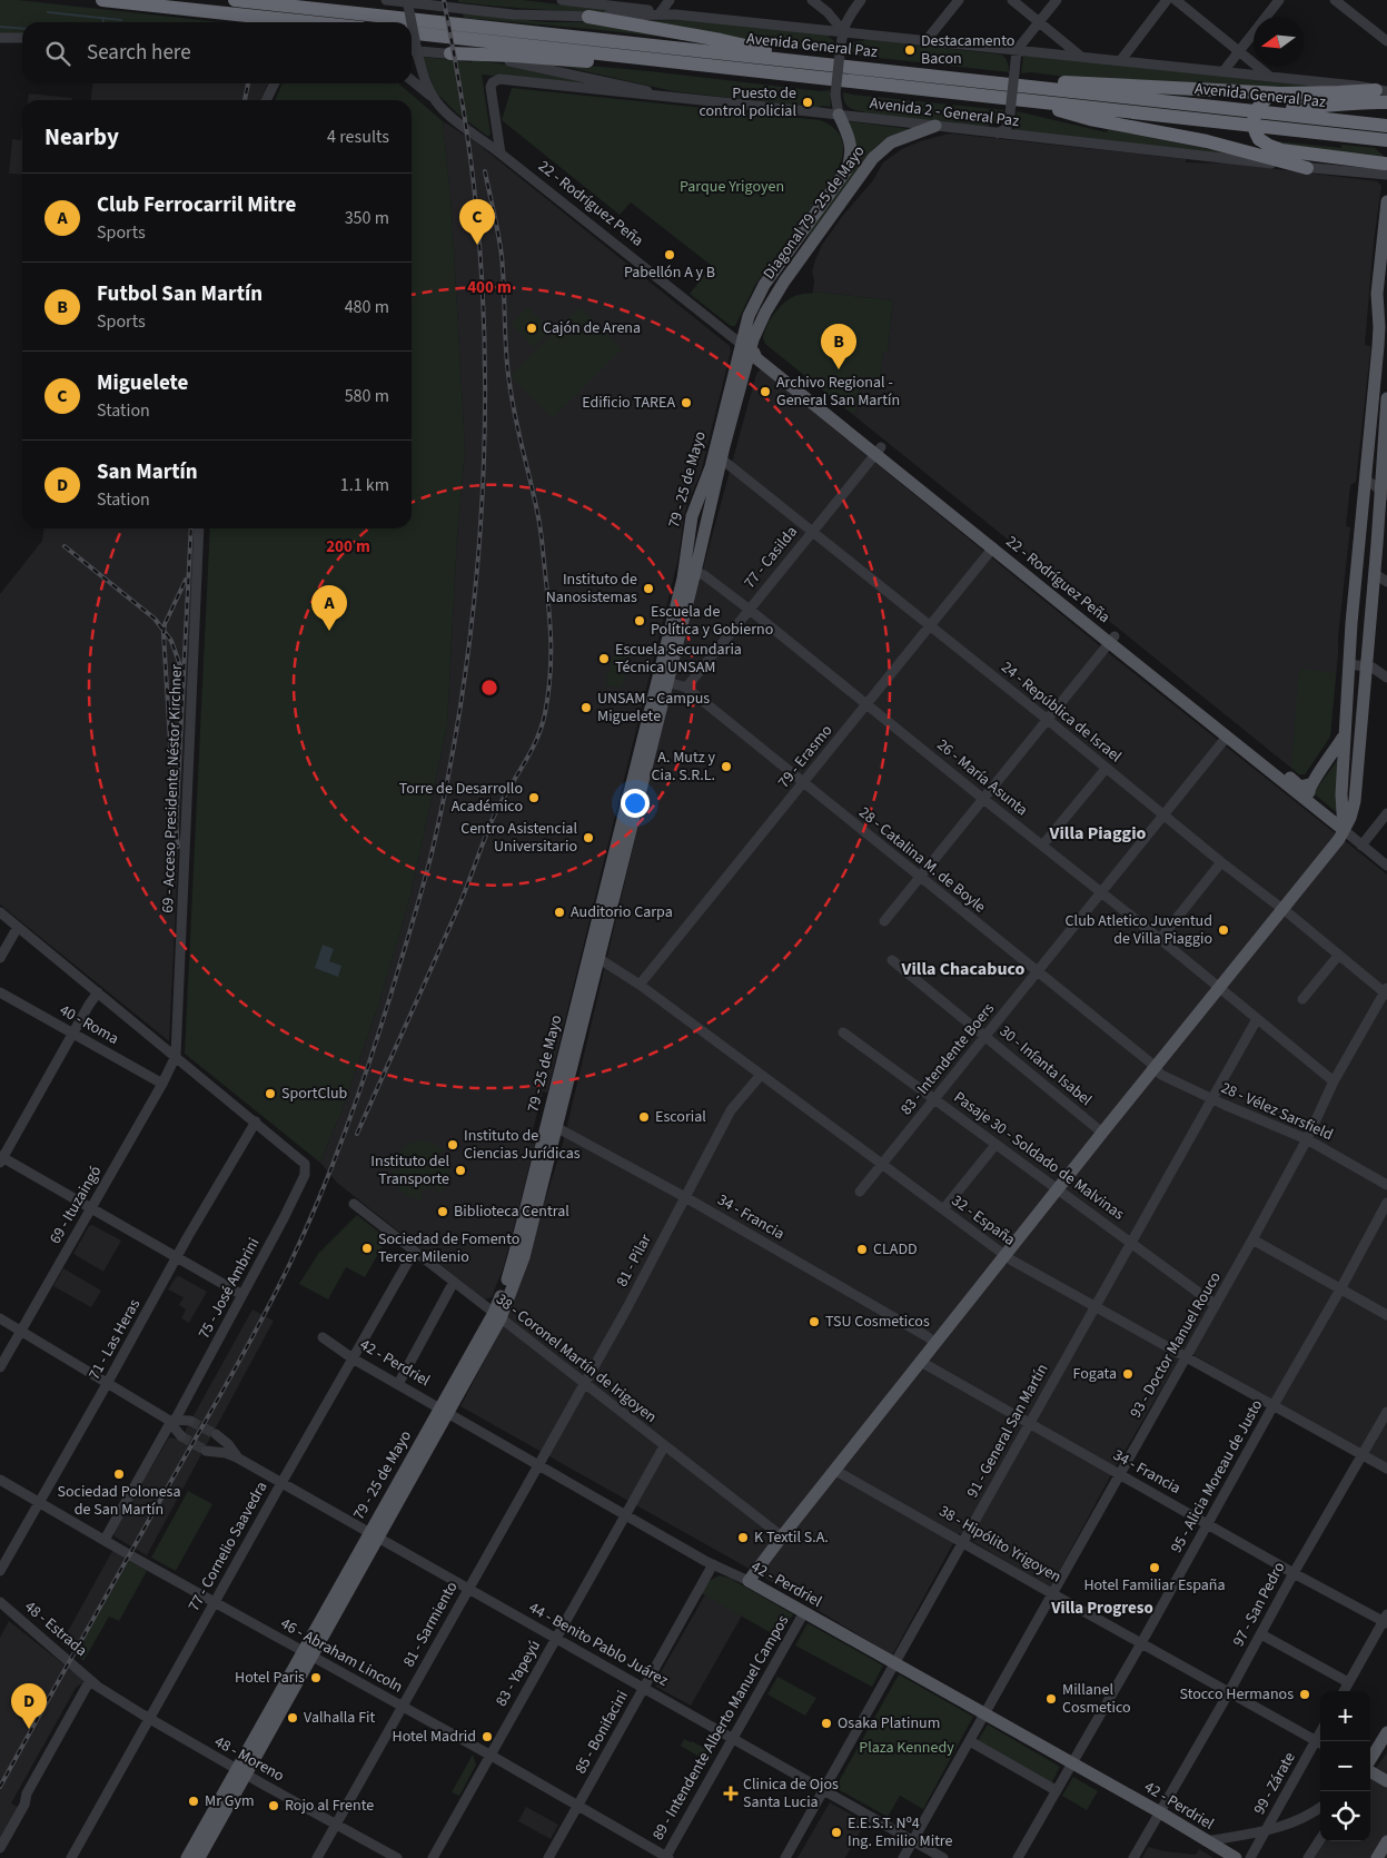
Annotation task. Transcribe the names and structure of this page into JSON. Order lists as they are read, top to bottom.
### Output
{
  "streets": {
    "highway": ["Avenida General Paz"],
    "main road": [
      "22 - Rodríguez Peña",
      "Diagonal 79 - 25 de Mayo",
      "79 - 25 de Mayo",
      "42 - Perdriel"
    ],
    "street": [
      "Avenida 2 - General Paz",
      "77 - Casilda",
      "24 - República de Israel",
      "79 - Erasmo",
      "26 - María Asunta",
      "69 - Acceso Presidente Néstor Kirchner",
      "28 - Catalina M. de Boyle",
      "40 - Roma",
      "83 - Intendente Boers",
      "30 - Infanta Isabel",
      "28 - Vélez Sarsfield",
      "Pasaje 30 - Soldado de Malvinas",
      "69 - Ituzaingó",
      "34 - Francia",
      "32 - España",
      "81 - Pilar",
      "75 - José Ambrini",
      "71 - Las Heras",
      "93 - Doctor Manuel Rouco",
      "38 - Coronel Martín de Irigoyen",
      "91 - General San Martín",
      "95 - Alicia Moreau de Justo",
      "38 - Hipólito Yrigoyen",
      "77 - Cornelio Saavedra",
      "97 - San Pedro",
      "81 - Sarmiento",
      "48 - Estrada",
      "44 - Benito Pablo Juárez",
      "46 - Abraham Lincoln",
      "83 - Yapeyú",
      "89 - Intendente Alberto Manuel Campos",
      "85 - Bonifacini",
      "48 - Moreno",
      "99 - Zárate"
    ]
  },
  "crossings": [
    ["Avenida 2 - General Paz", "22 - Rodríguez Peña"],
    ["Avenida 2 - General Paz", "Diagonal 79 - 25 de Mayo"],
    ["22 - Rodríguez Peña", "Diagonal 79 - 25 de Mayo"],
    ["22 - Rodríguez Peña", "79 - 25 de Mayo"],
    ["22 - Rodríguez Peña", "77 - Casilda"],
    ["22 - Rodríguez Peña", "79 - Erasmo"],
    ["22 - Rodríguez Peña", "83 - Intendente Boers"],
    ["Diagonal 79 - 25 de Mayo", "79 - 25 de Mayo"],
    ["79 - 25 de Mayo", "24 - República de Israel"],
    ["79 - 25 de Mayo", "26 - María Asunta"],
    ["79 - 25 de Mayo", "28 - Catalina M. de Boyle"],
    ["79 - 25 de Mayo", "34 - Francia"],
    ["79 - 25 de Mayo", "32 - España"],
    ["79 - 25 de Mayo", "38 - Coronel Martín de Irigoyen"],
    ["79 - 25 de Mayo", "42 - Perdriel"],
    ["79 - 25 de Mayo", "44 - Benito Pablo Juárez"],
    ["79 - 25 de Mayo", "46 - Abraham Lincoln"],
    ["79 - 25 de Mayo", "48 - Moreno"],
    ["77 - Casilda", "24 - República de Israel"],
    ["77 - Casilda", "26 - María Asunta"],
    ["77 - Casilda", "28 - Catalina M. de Boyle"],
    ["24 - República de Israel", "79 - Erasmo"],
    ["24 - República de Israel", "83 - Intendente Boers"],
    ["24 - República de Israel", "93 - Doctor Manuel Rouco"],
    ["79 - Erasmo", "26 - María Asunta"],
    ["79 - Erasmo", "28 - Catalina M. de Boyle"],
    ["79 - Erasmo", "32 - España"],
    ["26 - María Asunta", "83 - Intendente Boers"],
    ["26 - María Asunta", "93 - Doctor Manuel Rouco"],
    ["26 - María Asunta", "91 - General San Martín"],
    ["69 - Acceso Presidente Néstor Kirchner", "69 - Ituzaingó"],
    ["28 - Catalina M. de Boyle", "83 - Intendente Boers"],
    ["28 - Catalina M. de Boyle", "28 - Vélez Sarsfield"],
    ["40 - Roma", "69 - Ituzaingó"],
    ["83 - Intendente Boers", "30 - Infanta Isabel"],
    ["83 - Intendente Boers", "Pasaje 30 - Soldado de Malvinas"],
    ["83 - Intendente Boers", "32 - España"],
    ["28 - Vélez Sarsfield", "93 - Doctor Manuel Rouco"],
    ["28 - Vélez Sarsfield", "91 - General San Martín"],
    ["Pasaje 30 - Soldado de Malvinas", "93 - Doctor Manuel Rouco"],
    ["Pasaje 30 - Soldado de Malvinas", "91 - General San Martín"],
    ["34 - Francia", "81 - Pilar"],
    ["34 - Francia", "93 - Doctor Manuel Rouco"],
    ["34 - Francia", "91 - General San Martín"],
    ["34 - Francia", "95 - Alicia Moreau de Justo"],
    ["34 - Francia", "97 - San Pedro"],
    ["32 - España", "81 - Pilar"],
    ["32 - España", "93 - Doctor Manuel Rouco"],
    ["32 - España", "91 - General San Martín"],
    ["32 - España", "95 - Alicia Moreau de Justo"],
    ["32 - España", "97 - San Pedro"],
    ["81 - Pilar", "38 - Coronel Martín de Irigoyen"],
    ["81 - Pilar", "42 - Perdriel"],
    ["81 - Pilar", "81 - Sarmiento"],
    ["75 - José Ambrini", "71 - Las Heras"],
    ["75 - José Ambrini", "46 - Abraham Lincoln"],
    ["71 - Las Heras", "46 - Abraham Lincoln"],
    ["93 - Doctor Manuel Rouco", "42 - Perdriel"],
    ["93 - Doctor Manuel Rouco", "38 - Hipólito Yrigoyen"],
    ["93 - Doctor Manuel Rouco", "44 - Benito Pablo Juárez"],
    ["38 - Coronel Martín de Irigoyen", "77 - Cornelio Saavedra"],
    ["38 - Coronel Martín de Irigoyen", "83 - Yapeyú"],
    ["42 - Perdriel", "91 - General San Martín"],
    ["42 - Perdriel", "95 - Alicia Moreau de Justo"],
    ["42 - Perdriel", "77 - Cornelio Saavedra"],
    ["42 - Perdriel", "97 - San Pedro"],
    ["42 - Perdriel", "81 - Sarmiento"],
    ["42 - Perdriel", "83 - Yapeyú"],
    ["42 - Perdriel", "89 - Intendente Alberto Manuel Campos"],
    ["42 - Perdriel", "85 - Bonifacini"],
    ["91 - General San Martín", "38 - Hipólito Yrigoyen"],
    ["91 - General San Martín", "44 - Benito Pablo Juárez"],
    ["95 - Alicia Moreau de Justo", "38 - Hipólito Yrigoyen"],
    ["38 - Hipólito Yrigoyen", "97 - San Pedro"],
    ["38 - Hipólito Yrigoyen", "99 - Zárate"],
    ["77 - Cornelio Saavedra", "44 - Benito Pablo Juárez"],
    ["77 - Cornelio Saavedra", "46 - Abraham Lincoln"],
    ["77 - Cornelio Saavedra", "48 - Moreno"],
    ["81 - Sarmiento", "44 - Benito Pablo Juárez"],
    ["81 - Sarmiento", "46 - Abraham Lincoln"],
    ["81 - Sarmiento", "48 - Moreno"],
    ["48 - Estrada", "48 - Moreno"],
    ["44 - Benito Pablo Juárez", "83 - Yapeyú"],
    ["44 - Benito Pablo Juárez", "89 - Intendente Alberto Manuel Campos"],
    ["44 - Benito Pablo Juárez", "85 - Bonifacini"],
    ["46 - Abraham Lincoln", "83 - Yapeyú"],
    ["46 - Abraham Lincoln", "89 - Intendente Alberto Manuel Campos"],
    ["46 - Abraham Lincoln", "85 - Bonifacini"]
  ],
  "districts": ["Villa Piaggio", "Villa Chacabuco", "Villa Progreso"],
  "parks": ["Parque Yrigoyen", "Plaza Kennedy"],
  "places": {
    "other": [
      "Destacamento Bacon",
      "Puesto de control policial",
      "Pabellón A y B",
      "Cajón de Arena",
      "Archivo Regional - General San Martín",
      "Edificio TAREA",
      "Instituto de Nanosistemas",
      "Escuela de Política y Gobierno",
      "Escuela Secundaria Técnica UNSAM",
      "UNSAM - Campus Miguelete",
      "A. Mutz y Cia. S.R.L.",
      "Torre de Desarrollo Académico",
      "Centro Asistencial Universitario",
      "Auditorio Carpa",
      "Club Atletico Juventud de Villa Piaggio",
      "SportClub",
      "Escorial",
      "Instituto de Ciencias Jurídicas",
      "Instituto del Transporte",
      "Biblioteca Central",
      "Sociedad de Fomento Tercer Milenio",
      "CLADD",
      "TSU Cosmeticos",
      "Fogata",
      "Sociedad Polonesa de San Martín",
      "K Textil S.A.",
      "Hotel Familiar España",
      "Hotel Paris",
      "Stocco Hermanos",
      "Millanel Cosmetico",
      "Valhalla Fit",
      "Osaka Platinum",
      "Hotel Madrid",
      "Mr Gym",
      "Rojo al Frente",
      "E.E.S.T. Nº4 Ing. Emilio Mitre"
    ],
    "health": ["Clinica de Ojos Santa Lucia"]
  },
  "north": "left",
  "page": {
    "search": "Search here",
    "heading": ["Nearby", "4 results"],
    "list": [
      {
        "mark": "A",
        "name": "Club Ferrocarril Mitre",
        "note": "Sports",
        "value": "350 m"
      },
      {
        "mark": "B",
        "name": "Futbol San Martín",
        "note": "Sports",
        "value": "480 m"
      },
      {
        "mark": "C",
        "name": "Miguelete",
        "note": "Station",
        "value": "580 m"
      },
      {
        "mark": "D",
        "name": "San Martín",
        "note": "Station",
        "value": "1.1 km"
      }
    ],
    "pins": [
      "C",
      "B",
      "A",
      "D"
    ],
    "map_buttons": ["+", "−"]
  },
  "rings": ["400 m", "200 m"]
}
